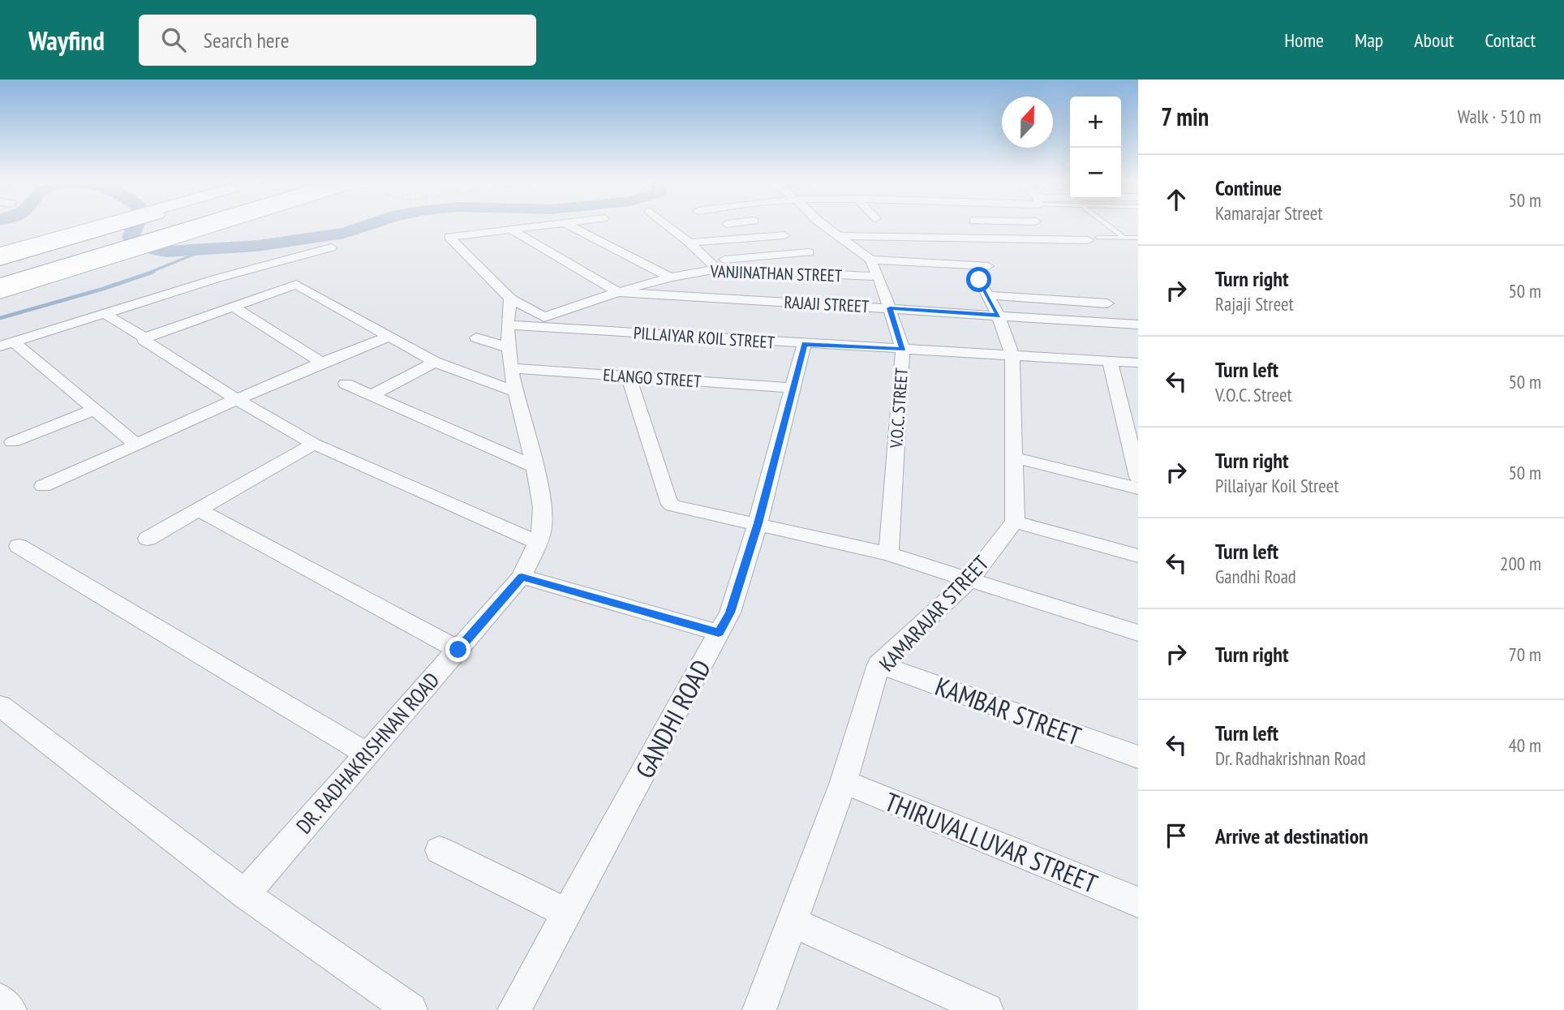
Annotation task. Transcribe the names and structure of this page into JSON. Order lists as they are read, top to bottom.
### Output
{
  "streets": {
    "street": [
      "VANJINATHAN STREET",
      "RAJAJI STREET",
      "PILLAIYAR KOIL STREET",
      "ELANGO STREET",
      "V.O.C. STREET",
      "KAMARAJAR STREET",
      "KAMBAR STREET",
      "GANDHI ROAD",
      "DR. RADHAKRISHNAN ROAD",
      "THIRUVALLUVAR STREET"
    ]
  },
  "crossings": [
    ["VANJINATHAN STREET", "RAJAJI STREET"],
    ["VANJINATHAN STREET", "V.O.C. STREET"],
    ["VANJINATHAN STREET", "DR. RADHAKRISHNAN ROAD"],
    ["RAJAJI STREET", "V.O.C. STREET"],
    ["PILLAIYAR KOIL STREET", "V.O.C. STREET"],
    ["PILLAIYAR KOIL STREET", "GANDHI ROAD"],
    ["PILLAIYAR KOIL STREET", "DR. RADHAKRISHNAN ROAD"],
    ["ELANGO STREET", "GANDHI ROAD"],
    ["ELANGO STREET", "DR. RADHAKRISHNAN ROAD"],
    ["KAMARAJAR STREET", "KAMBAR STREET"],
    ["KAMARAJAR STREET", "THIRUVALLUVAR STREET"]
  ],
  "north": "top",
  "page": {
    "header": "Wayfind",
    "search": "Search here",
    "nav": [
      "Home",
      "Map",
      "About",
      "Contact"
    ],
    "heading": ["7 min", "Walk · 510 m"],
    "map_buttons": ["+", "−"],
    "list": [
      ["Continue", "Kamarajar Street", "50 m"],
      ["Turn right", "Rajaji Street", "50 m"],
      ["Turn left", "V.O.C. Street", "50 m"],
      ["Turn right", "Pillaiyar Koil Street", "50 m"],
      ["Turn left", "Gandhi Road", "200 m"],
      ["Turn right", "70 m"],
      ["Turn left", "Dr. Radhakrishnan Road", "40 m"],
      "Arrive at destination"
    ]
  }
}
